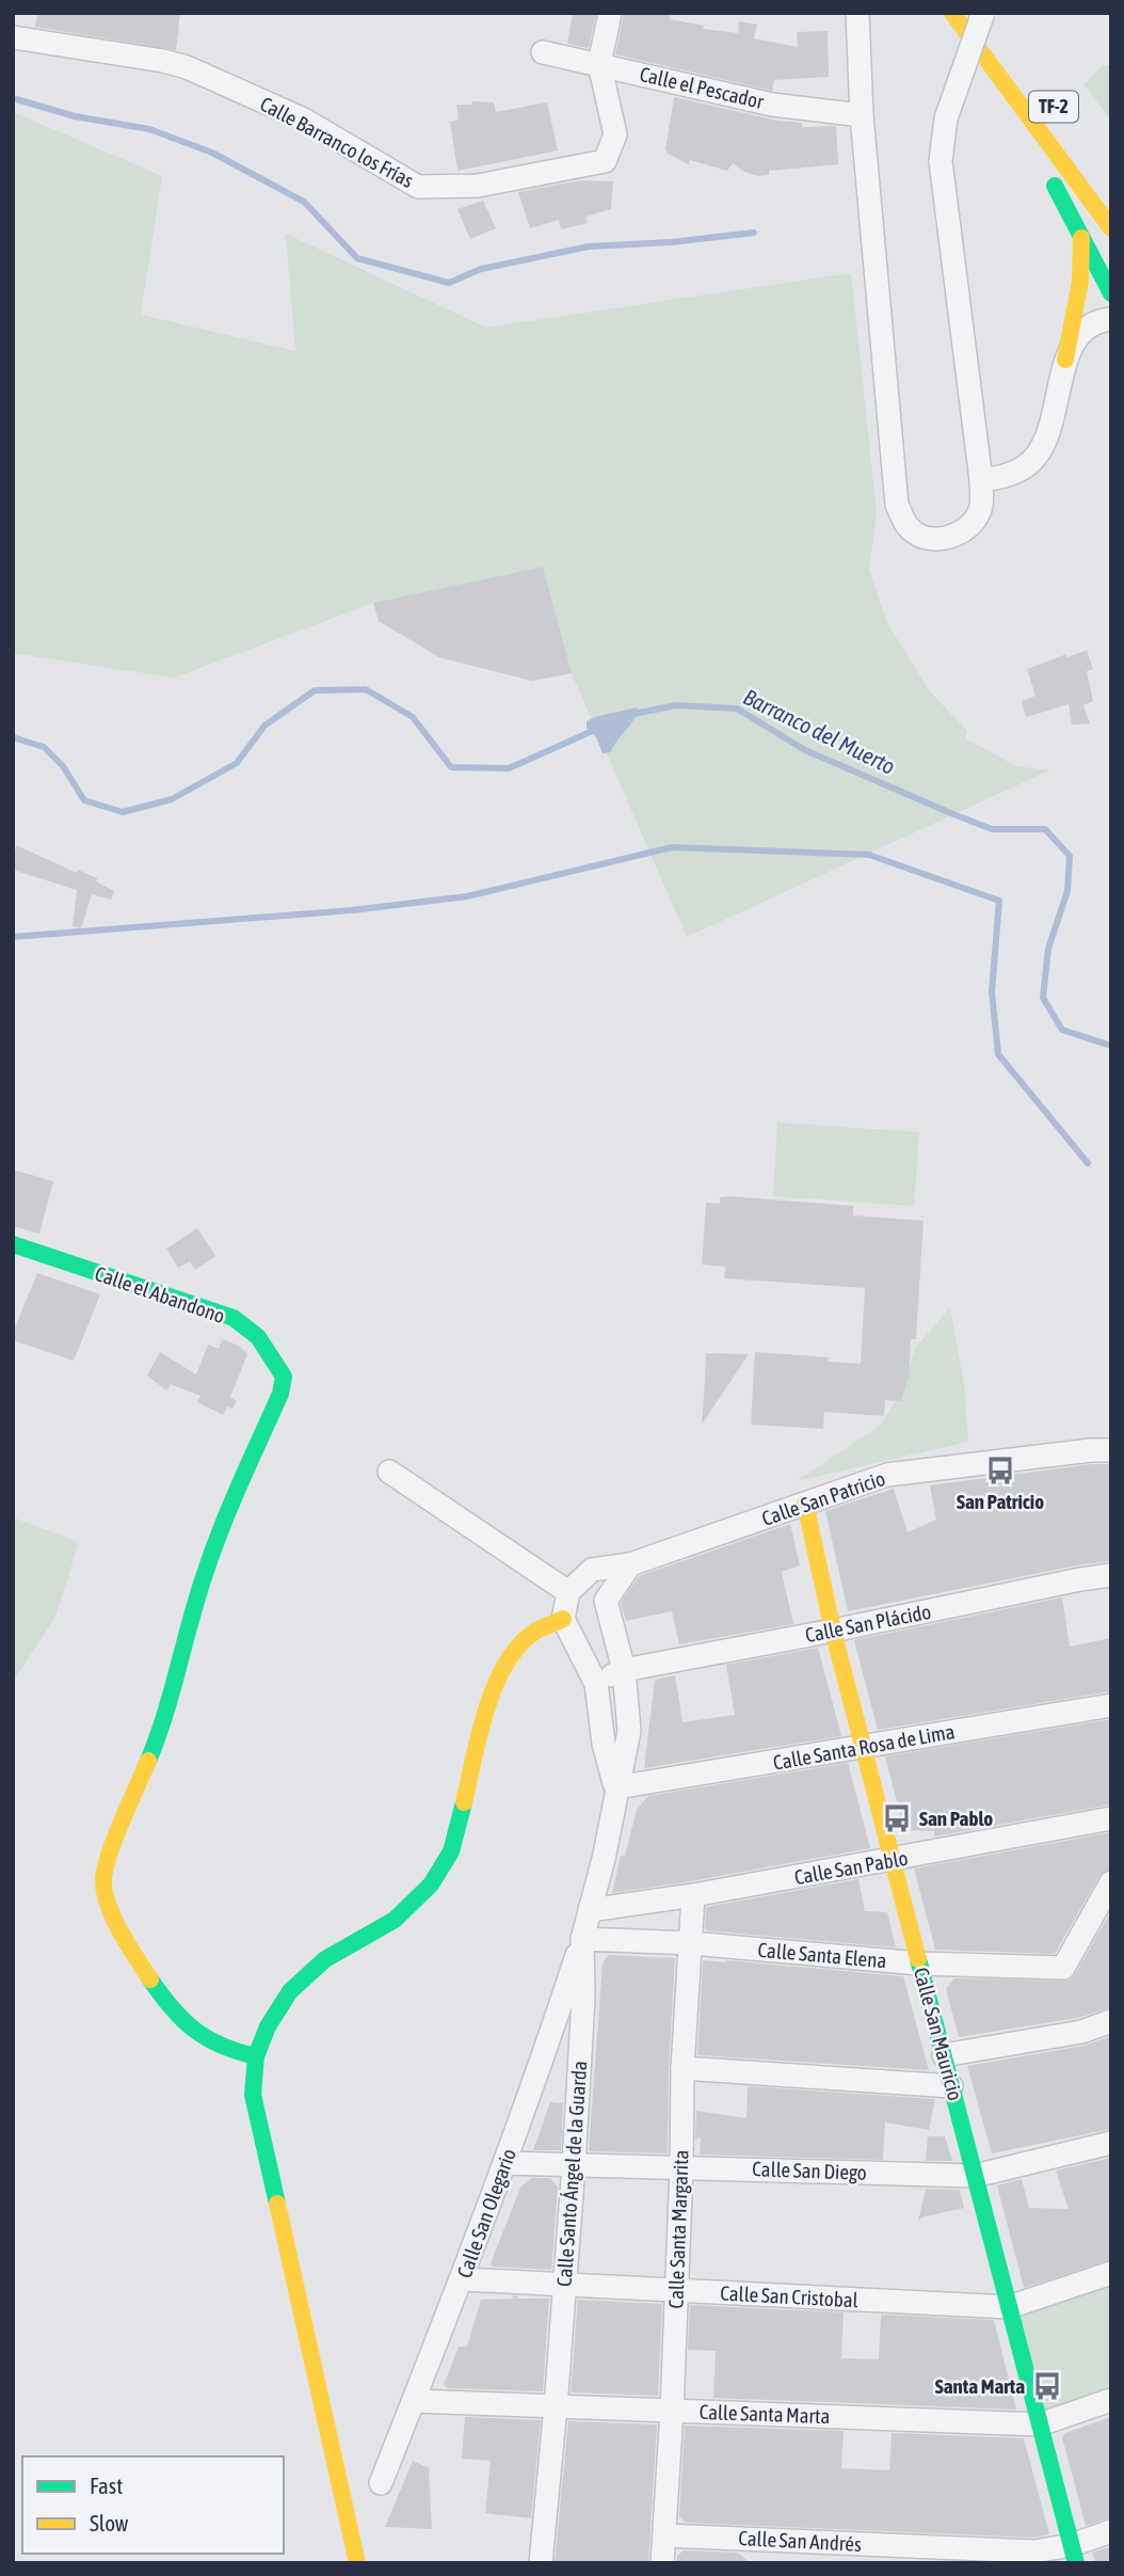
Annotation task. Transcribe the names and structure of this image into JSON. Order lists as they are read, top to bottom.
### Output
{
  "streets": {
    "main road": ["TF-2", "Calle el Abandono", "Calle San Mauricio"],
    "street": [
      "Calle el Pescador",
      "Calle Barranco los Frías",
      "Calle San Patricio",
      "Calle San Plácido",
      "Calle Santa Rosa de Lima",
      "Calle San Pablo",
      "Calle Santa Elena",
      "Calle San Diego",
      "Calle Santo Ángel de la Guarda",
      "Calle San Olegario",
      "Calle Santa Margarita",
      "Calle San Cristobal",
      "Calle Santa Marta",
      "Calle San Andrés"
    ]
  },
  "crossings": [
    ["Calle el Pescador", "Calle Barranco los Frías"],
    ["Calle San Patricio", "Calle San Mauricio"],
    ["Calle San Plácido", "Calle San Mauricio"],
    ["Calle San Plácido", "Calle Santo Ángel de la Guarda"],
    ["Calle Santa Rosa de Lima", "Calle San Mauricio"],
    ["Calle Santa Rosa de Lima", "Calle Santo Ángel de la Guarda"],
    ["Calle San Pablo", "Calle San Mauricio"],
    ["Calle San Pablo", "Calle Santo Ángel de la Guarda"],
    ["Calle San Pablo", "Calle Santa Margarita"],
    ["Calle Santa Elena", "Calle San Mauricio"],
    ["Calle Santa Elena", "Calle Santo Ángel de la Guarda"],
    ["Calle Santa Elena", "Calle San Olegario"],
    ["Calle Santa Elena", "Calle Santa Margarita"],
    ["Calle San Mauricio", "Calle San Diego"],
    ["Calle San Mauricio", "Calle San Cristobal"],
    ["Calle San Mauricio", "Calle Santa Marta"],
    ["Calle San Mauricio", "Calle San Andrés"],
    ["Calle San Diego", "Calle Santo Ángel de la Guarda"],
    ["Calle San Diego", "Calle San Olegario"],
    ["Calle San Diego", "Calle Santa Margarita"],
    ["Calle Santo Ángel de la Guarda", "Calle San Olegario"],
    ["Calle Santo Ángel de la Guarda", "Calle San Cristobal"],
    ["Calle Santo Ángel de la Guarda", "Calle Santa Marta"],
    ["Calle San Olegario", "Calle San Cristobal"],
    ["Calle San Olegario", "Calle Santa Marta"],
    ["Calle Santa Margarita", "Calle San Cristobal"],
    ["Calle Santa Margarita", "Calle Santa Marta"],
    ["Calle Santa Margarita", "Calle San Andrés"]
  ],
  "water": ["Barranco del Muerto"],
  "places": {
    "bus stop": ["San Patricio", "San Pablo", "Santa Marta"]
  },
  "legend": ["Fast", "Slow"]
}
